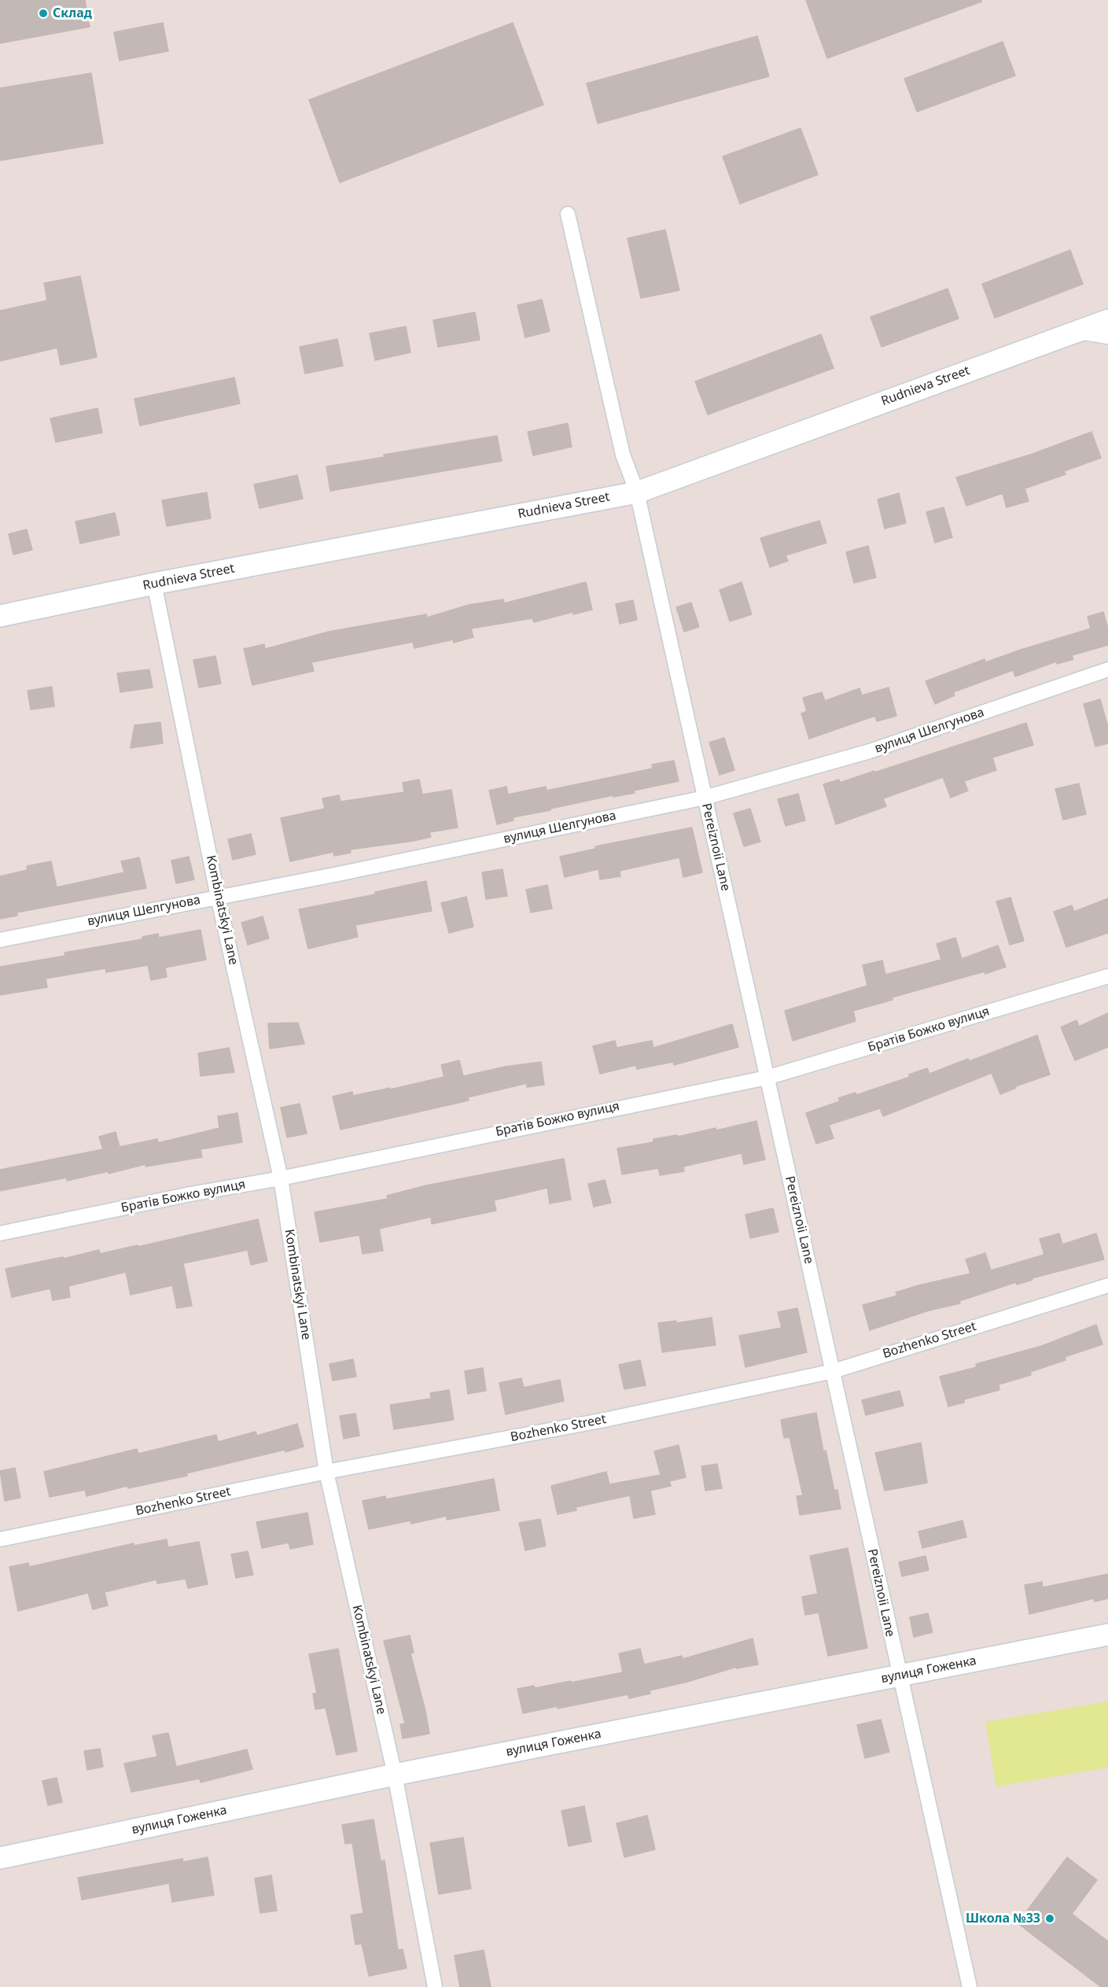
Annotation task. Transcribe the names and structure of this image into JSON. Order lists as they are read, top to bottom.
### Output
{
  "streets": {
    "street": [
      "Rudnieva Street",
      "вулиця Шелгунова",
      "Pereiznoii Lane",
      "Kombinatskyi Lane",
      "Братів Божко вулиця",
      "Bozhenko Street",
      "вулиця Гоженка"
    ]
  },
  "crossings": [
    ["Rudnieva Street", "Pereiznoii Lane"],
    ["Rudnieva Street", "Kombinatskyi Lane"],
    ["вулиця Шелгунова", "Pereiznoii Lane"],
    ["вулиця Шелгунова", "Kombinatskyi Lane"],
    ["Pereiznoii Lane", "Братів Божко вулиця"],
    ["Pereiznoii Lane", "Bozhenko Street"],
    ["Pereiznoii Lane", "вулиця Гоженка"],
    ["Kombinatskyi Lane", "Братів Божко вулиця"],
    ["Kombinatskyi Lane", "Bozhenko Street"],
    ["Kombinatskyi Lane", "вулиця Гоженка"]
  ],
  "places": ["Склад", "Школа №33"]
}
